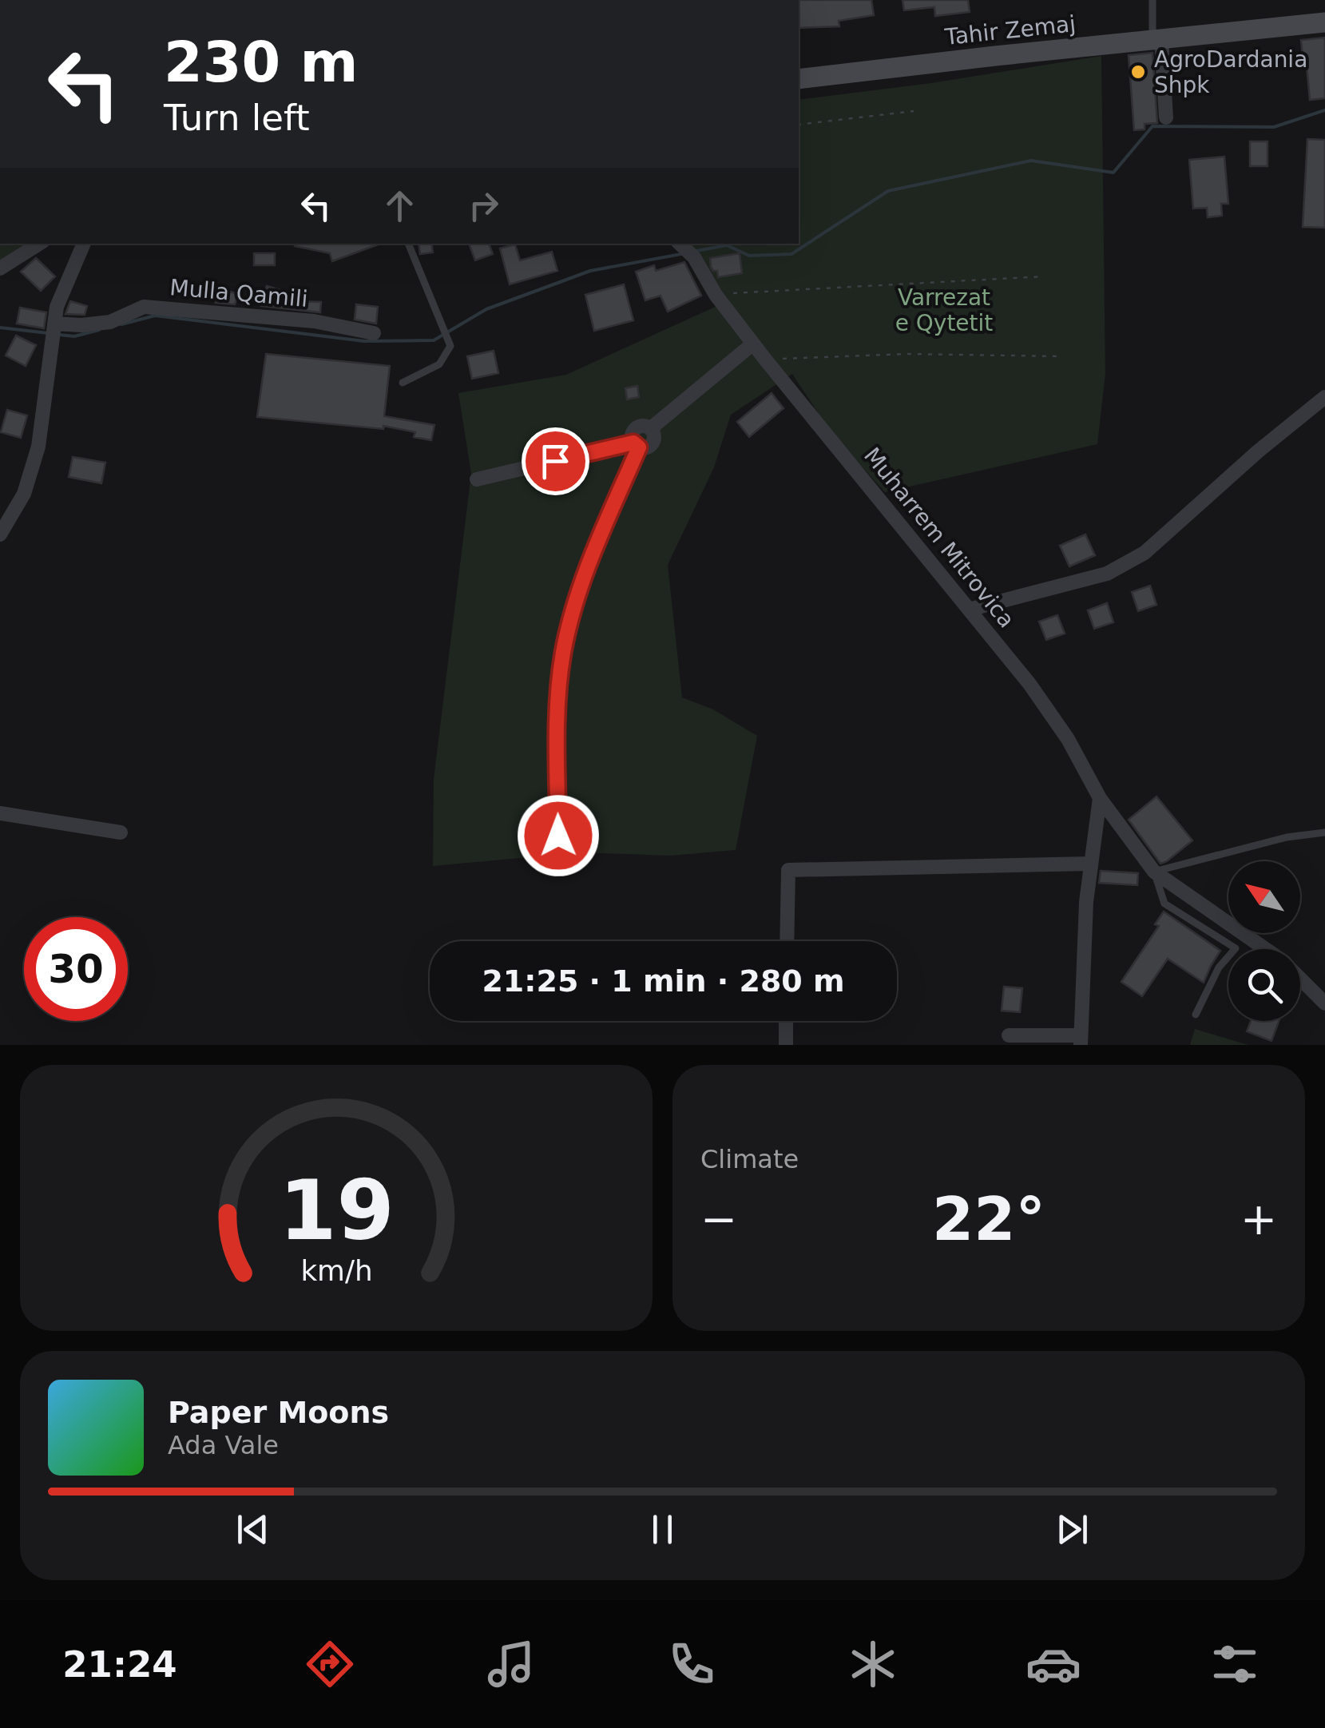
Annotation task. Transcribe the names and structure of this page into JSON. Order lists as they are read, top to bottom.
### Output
{
  "streets": {
    "main road": ["Tahir Zemaj"],
    "street": ["Mulla Qamili", "Muharrem Mitrovica"]
  },
  "parks": ["Varrezat e Qytetit"],
  "places": ["AgroDardania Shpk"],
  "north": "top left",
  "page": {
    "turn": ["230 m", "Turn left"],
    "limit": "30",
    "trip": "21:25 · 1 min · 280 m",
    "tile": "Climate",
    "heat": ["−", "22°", "+"],
    "song": ["Paper Moons", "Ada Vale"],
    "tabs": "21:24",
    "gauge": ["19", "km/h"]
  }
}
